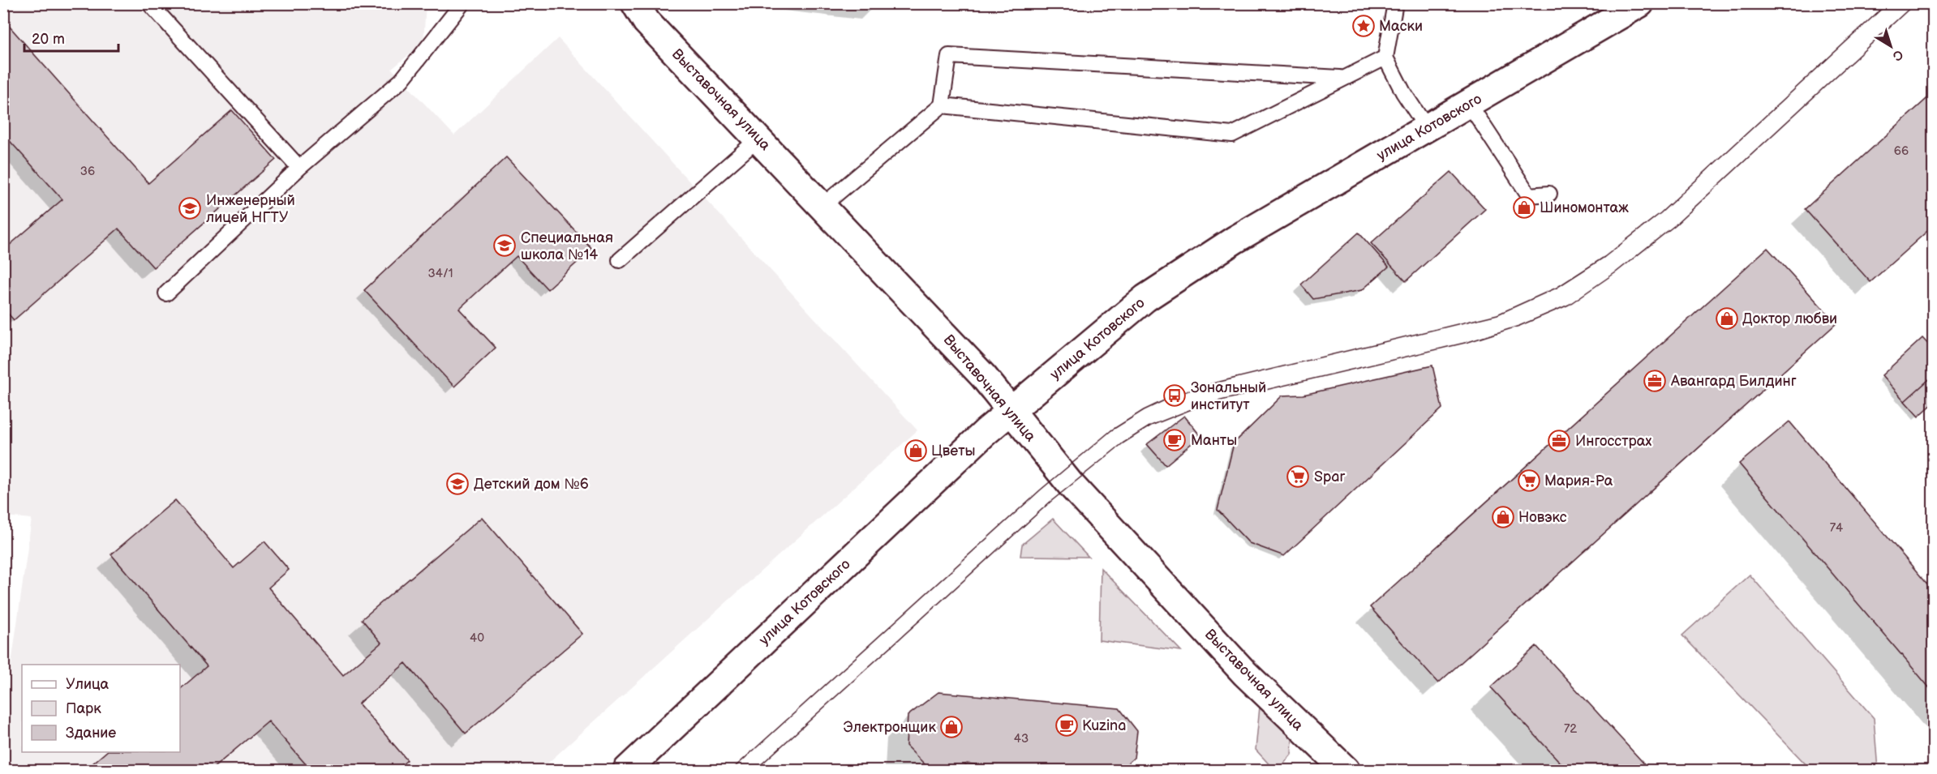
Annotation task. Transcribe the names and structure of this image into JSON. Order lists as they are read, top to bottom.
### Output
{
  "streets": {
    "main road": ["Выставочная улица", "улица Котовского"]
  },
  "crossings": [
    ["Выставочная улица", "улица Котовского"]
  ],
  "places": {
    "place": ["Маски"],
    "shop": [
      "Шиномонтаж",
      "Доктор любви",
      "Цветы",
      "Новэкс",
      "Электронщик"
    ],
    "school or university": ["Инженерный лицей НГТУ", "Специальная школа №14", "Детский дом №6"],
    "office": ["Авангард Билдинг", "Ингосстрах"],
    "bus stop": ["Зональный институт"],
    "cafe": ["Манты", "Kuzina"],
    "supermarket": ["Spar", "Мария-Ра"]
  },
  "house_numbers": [
    "66",
    "36",
    "34/1",
    "74",
    "40",
    "72",
    "43"
  ],
  "legend": ["Улица", "Парк", "Здание"],
  "scale_bar": "20 m",
  "north": "bottom right"
}
